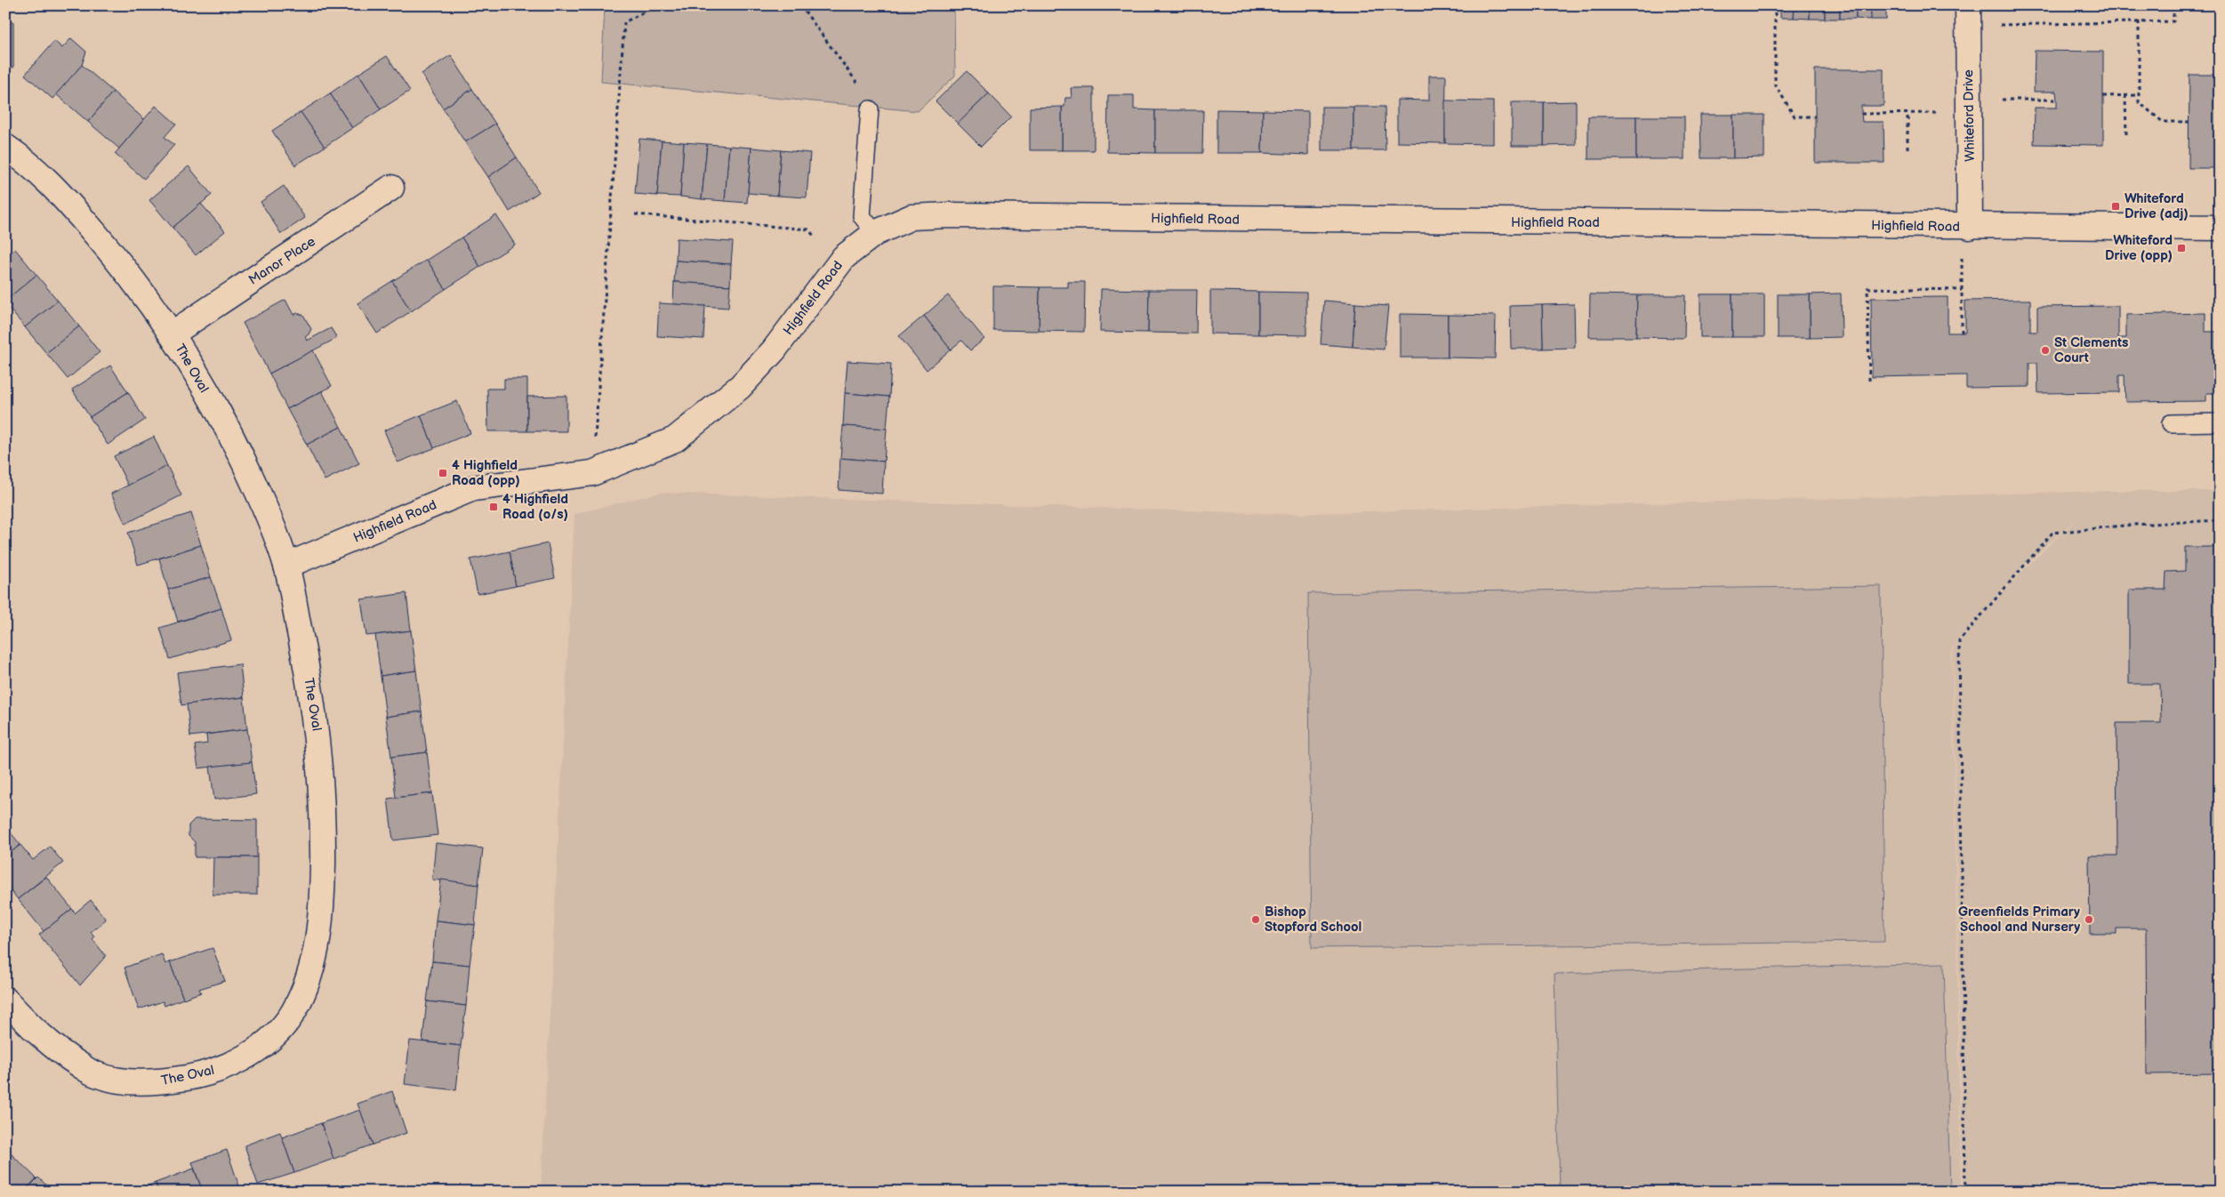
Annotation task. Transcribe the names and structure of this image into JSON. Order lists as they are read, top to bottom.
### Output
{
  "streets": {
    "street": [
      "Whiteford Drive",
      "Highfield Road",
      "Manor Place",
      "The Oval"
    ]
  },
  "crossings": [
    ["Whiteford Drive", "Highfield Road"],
    ["Highfield Road", "The Oval"],
    ["Manor Place", "The Oval"]
  ],
  "places": {
    "transit": [
      "Whiteford Drive (adj)",
      "Whiteford Drive (opp)",
      "4 Highfield Road (opp)",
      "4 Highfield Road (o/s)"
    ],
    "other": ["St Clements Court", "Bishop Stopford School", "Greenfields Primary School and Nursery"]
  }
}
